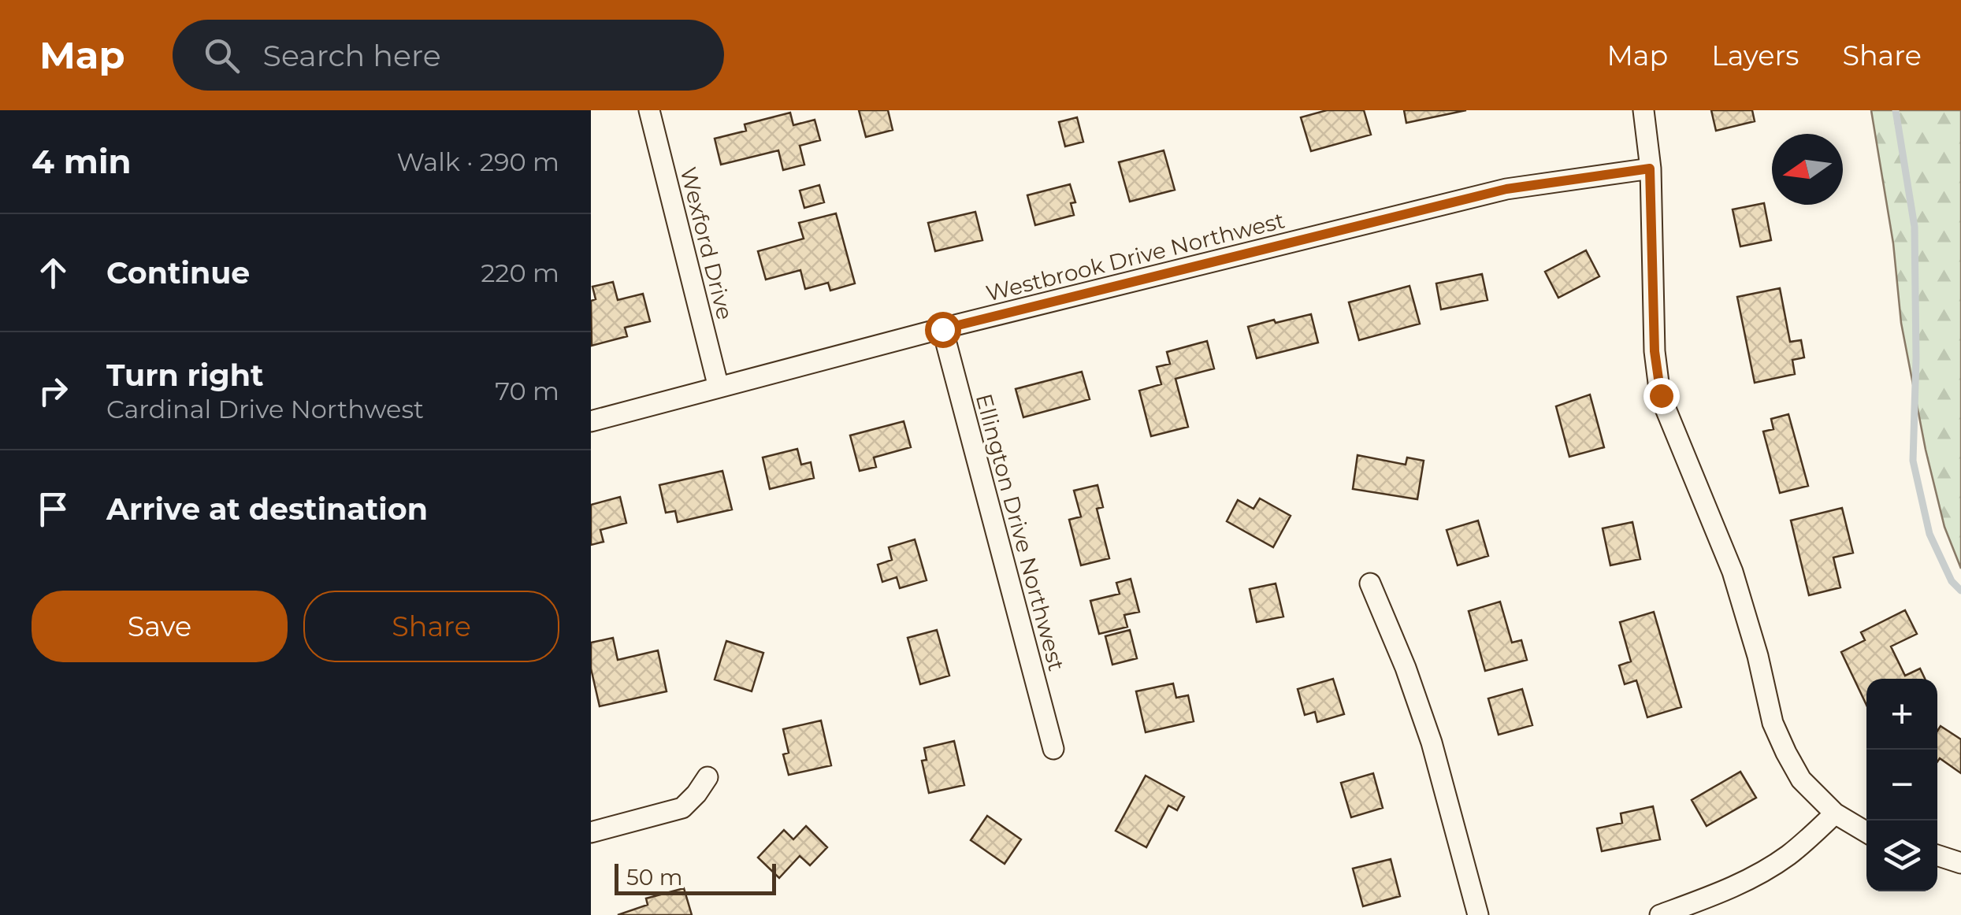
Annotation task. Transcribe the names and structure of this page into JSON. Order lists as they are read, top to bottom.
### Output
{
  "streets": {
    "street": ["Wexford Drive", "Westbrook Drive Northwest", "Ellington Drive Northwest"]
  },
  "crossings": [
    ["Wexford Drive", "Westbrook Drive Northwest"],
    ["Westbrook Drive Northwest", "Ellington Drive Northwest"]
  ],
  "scale_bar": "50 m",
  "north": "left",
  "page": {
    "header": "Map",
    "search": "Search here",
    "nav": ["Map", "Layers", "Share"],
    "heading": ["4 min", "Walk · 290 m"],
    "list": [
      ["Continue", "220 m"],
      ["Turn right", "Cardinal Drive Northwest", "70 m"],
      "Arrive at destination"
    ],
    "buttons": ["Save", "Share"],
    "map_buttons": ["+", "−"],
    "scale": "50 m"
  }
}
